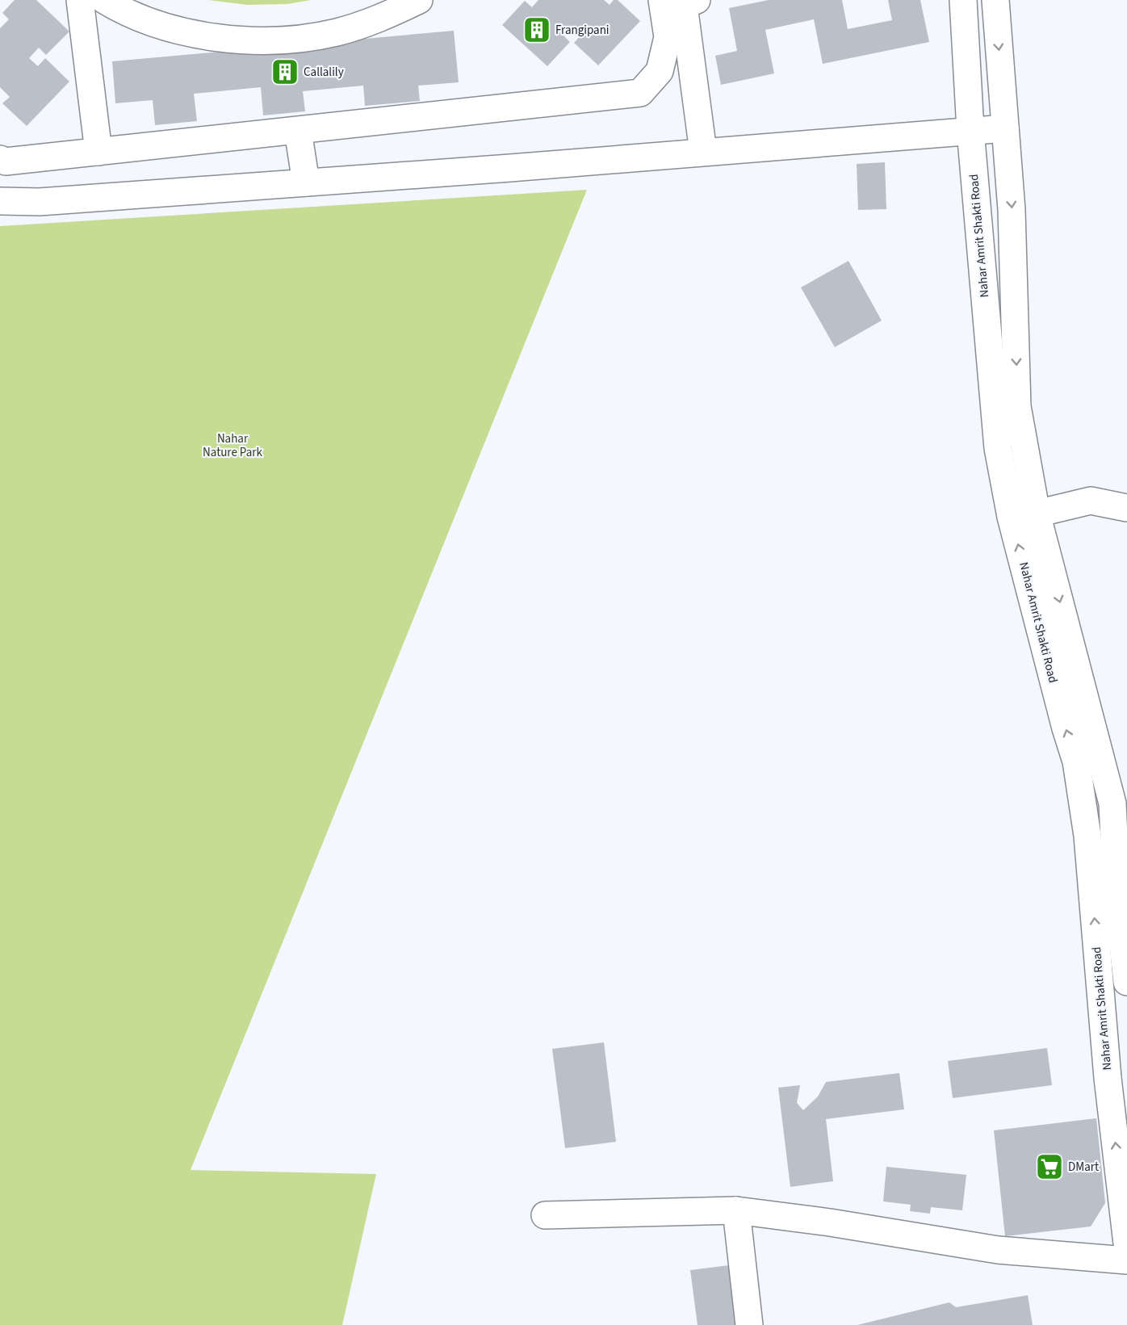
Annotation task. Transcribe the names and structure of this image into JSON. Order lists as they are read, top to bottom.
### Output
{
  "streets": {
    "street": ["Nahar Amrit Shakti Road"]
  },
  "parks": ["Nahar Nature Park"],
  "places": {
    "building": ["Frangipani", "Callalily"],
    "supermarket": ["DMart"]
  }
}
